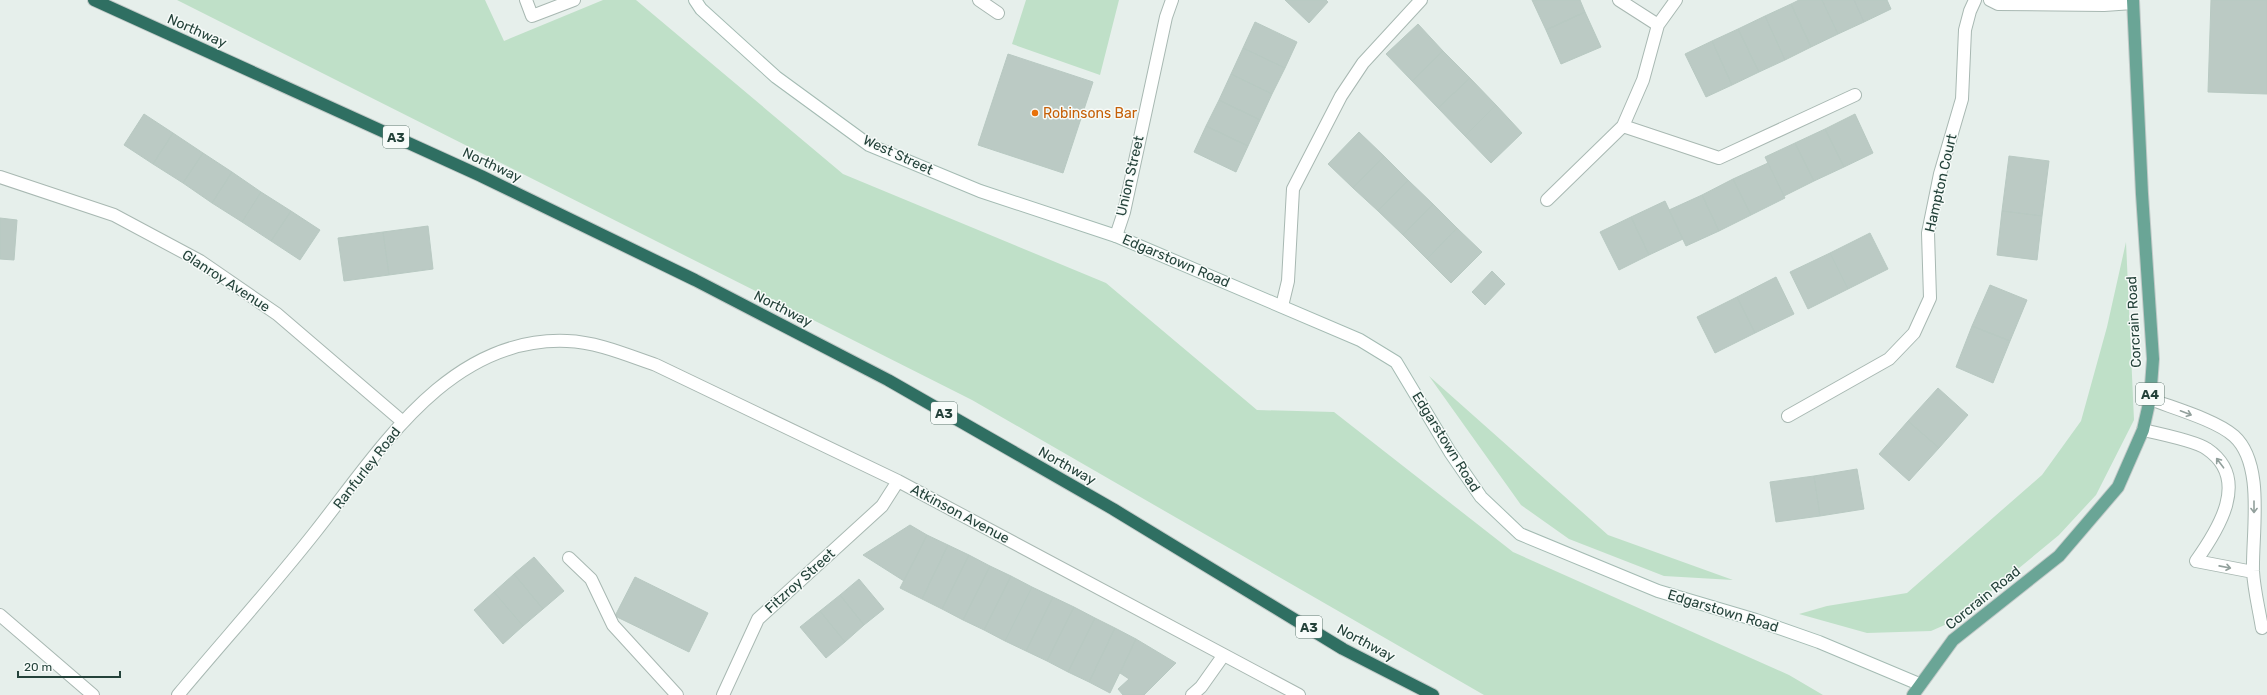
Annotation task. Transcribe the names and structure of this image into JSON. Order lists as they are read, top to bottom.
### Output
{
  "streets": {
    "highway": ["Northway", "A3"],
    "main road": ["Corcrain Road", "A4"],
    "street": [
      "West Street",
      "Union Street",
      "Hampton Court",
      "Edgarstown Road",
      "Glanroy Avenue",
      "Ranfurley Road",
      "Atkinson Avenue",
      "Fitzroy Street"
    ]
  },
  "crossings": [
    ["West Street", "Union Street"],
    ["West Street", "Edgarstown Road"],
    ["Union Street", "Edgarstown Road"],
    ["Edgarstown Road", "Corcrain Road"],
    ["Glanroy Avenue", "Ranfurley Road"],
    ["Ranfurley Road", "Atkinson Avenue"],
    ["Atkinson Avenue", "Fitzroy Street"]
  ],
  "places": ["Robinsons Bar"],
  "scale_bar": "20 m"
}
